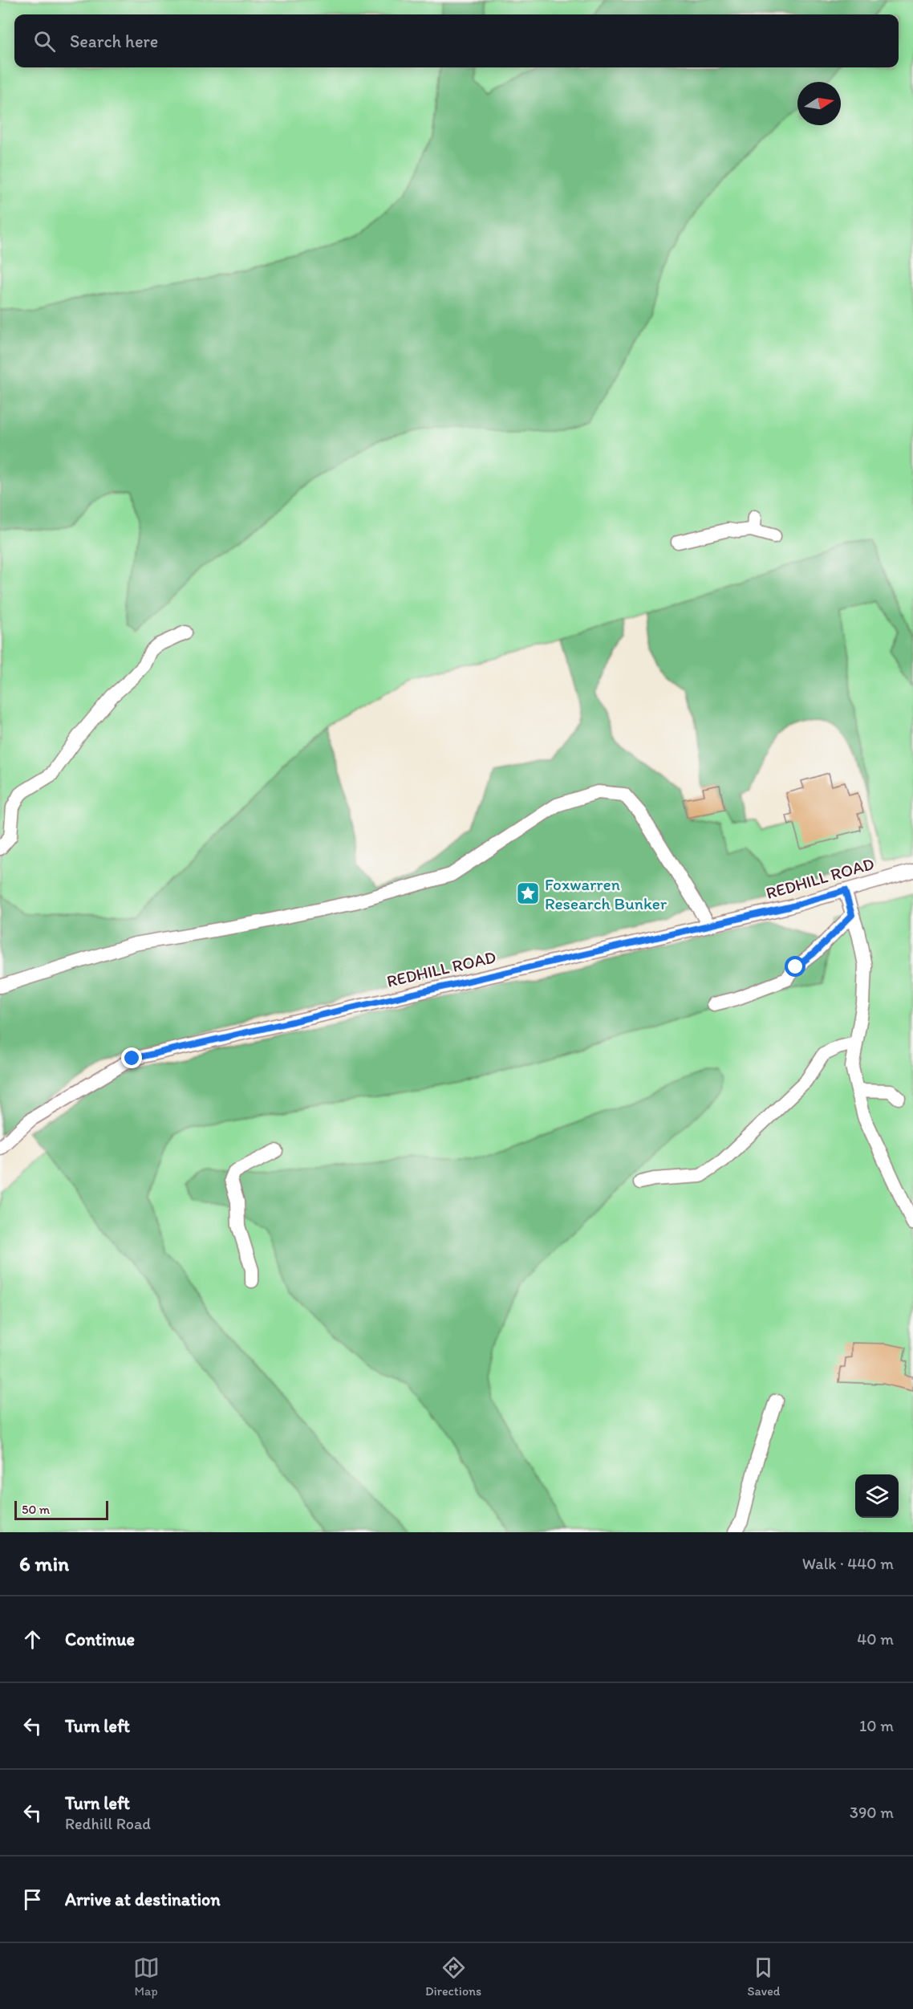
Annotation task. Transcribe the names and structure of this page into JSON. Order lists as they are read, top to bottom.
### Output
{
  "streets": {
    "street": ["REDHILL ROAD"]
  },
  "places": {
    "place": ["Foxwarren Research Bunker"]
  },
  "scale_bar": "50 m",
  "north": "right",
  "page": {
    "search": "Search here",
    "scale": "50 m",
    "heading": ["6 min", "Walk · 440 m"],
    "list": [
      ["Continue", "40 m"],
      ["Turn left", "10 m"],
      ["Turn left", "Redhill Road", "390 m"],
      "Arrive at destination"
    ],
    "nav": ["Map", "Directions", "Saved"]
  }
}
